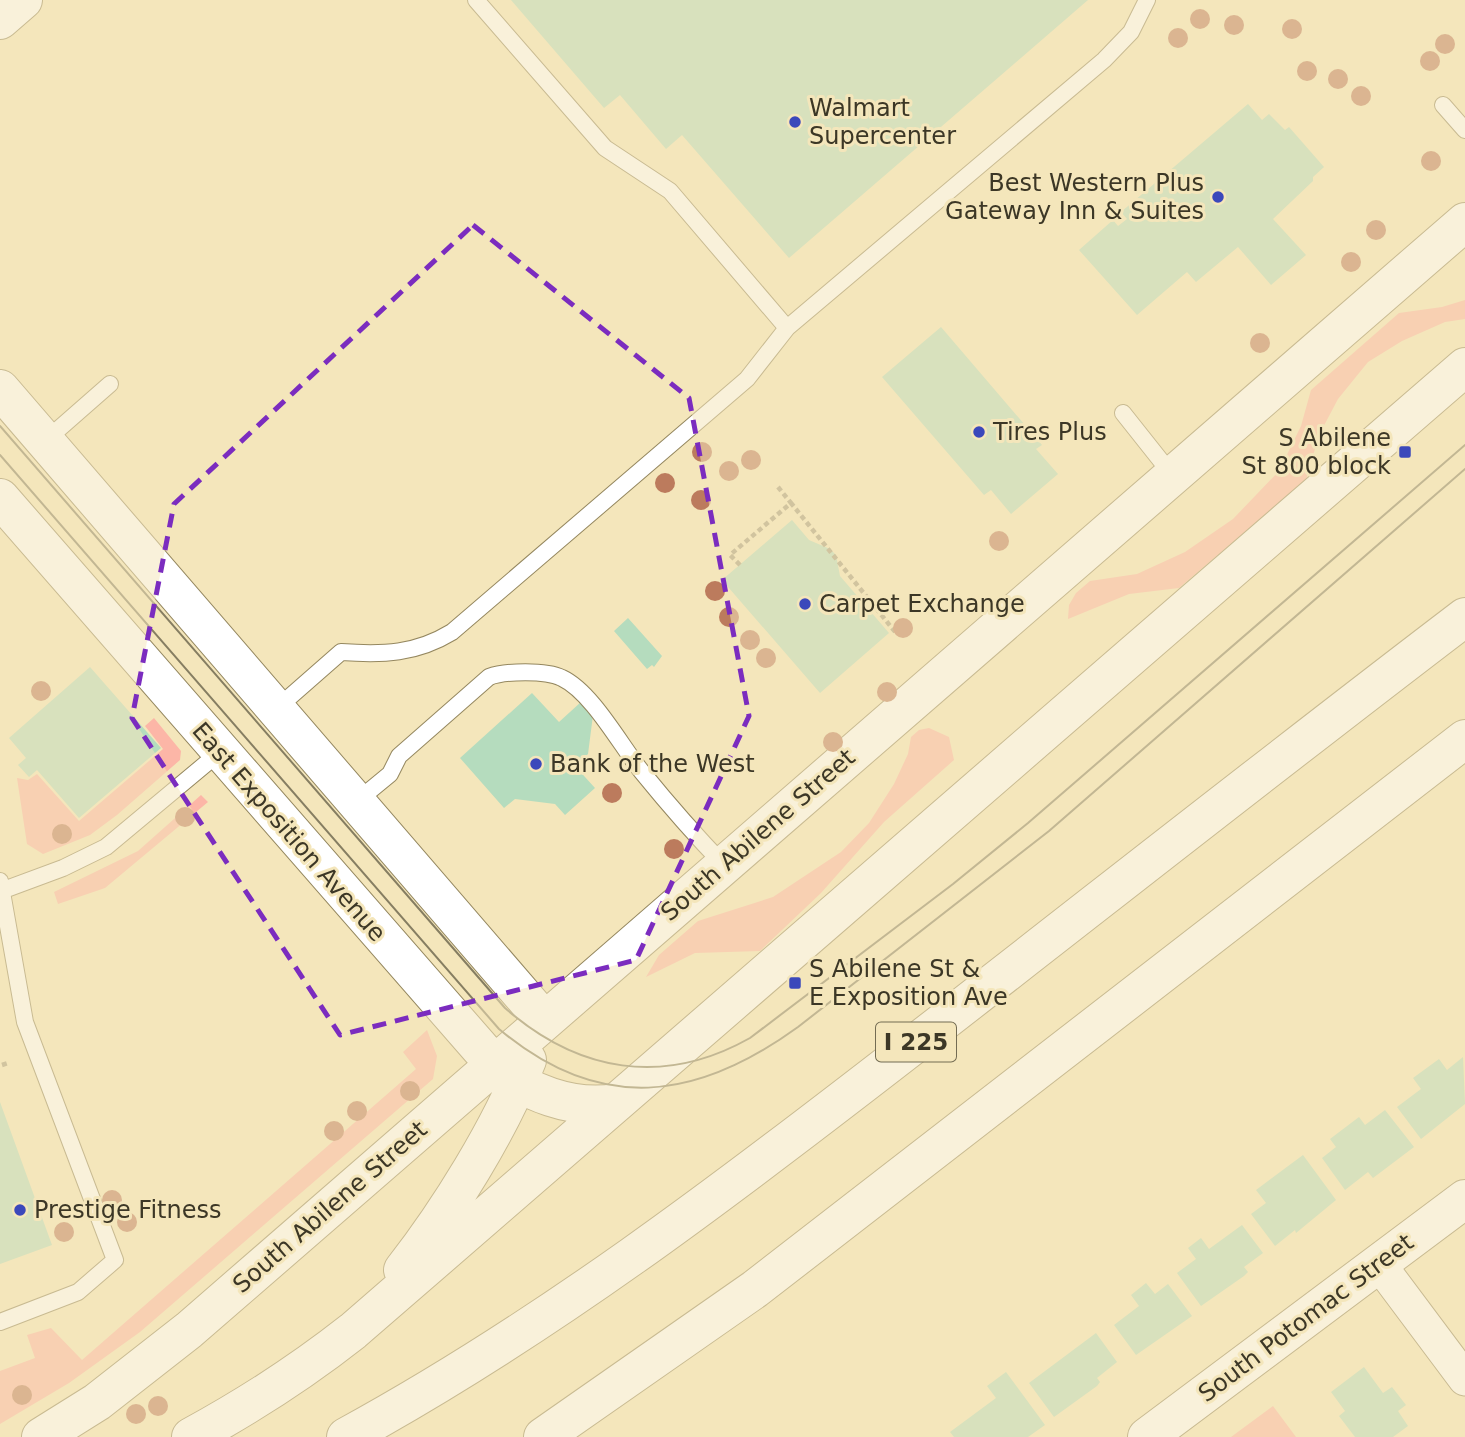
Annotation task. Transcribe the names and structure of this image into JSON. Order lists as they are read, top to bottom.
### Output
{
  "streets": {
    "main road": [
      "East Exposition Avenue",
      "South Abilene Street",
      "I 225",
      "South Potomac Street"
    ]
  },
  "crossings": [
    ["East Exposition Avenue", "South Abilene Street"]
  ],
  "places": {
    "other": [
      "Walmart Supercenter",
      "Best Western Plus Gateway Inn & Suites",
      "Tires Plus",
      "Carpet Exchange",
      "Bank of the West",
      "Prestige Fitness"
    ],
    "transit": ["S Abilene St 800 block", "S Abilene St & E Exposition Ave"]
  }
}
